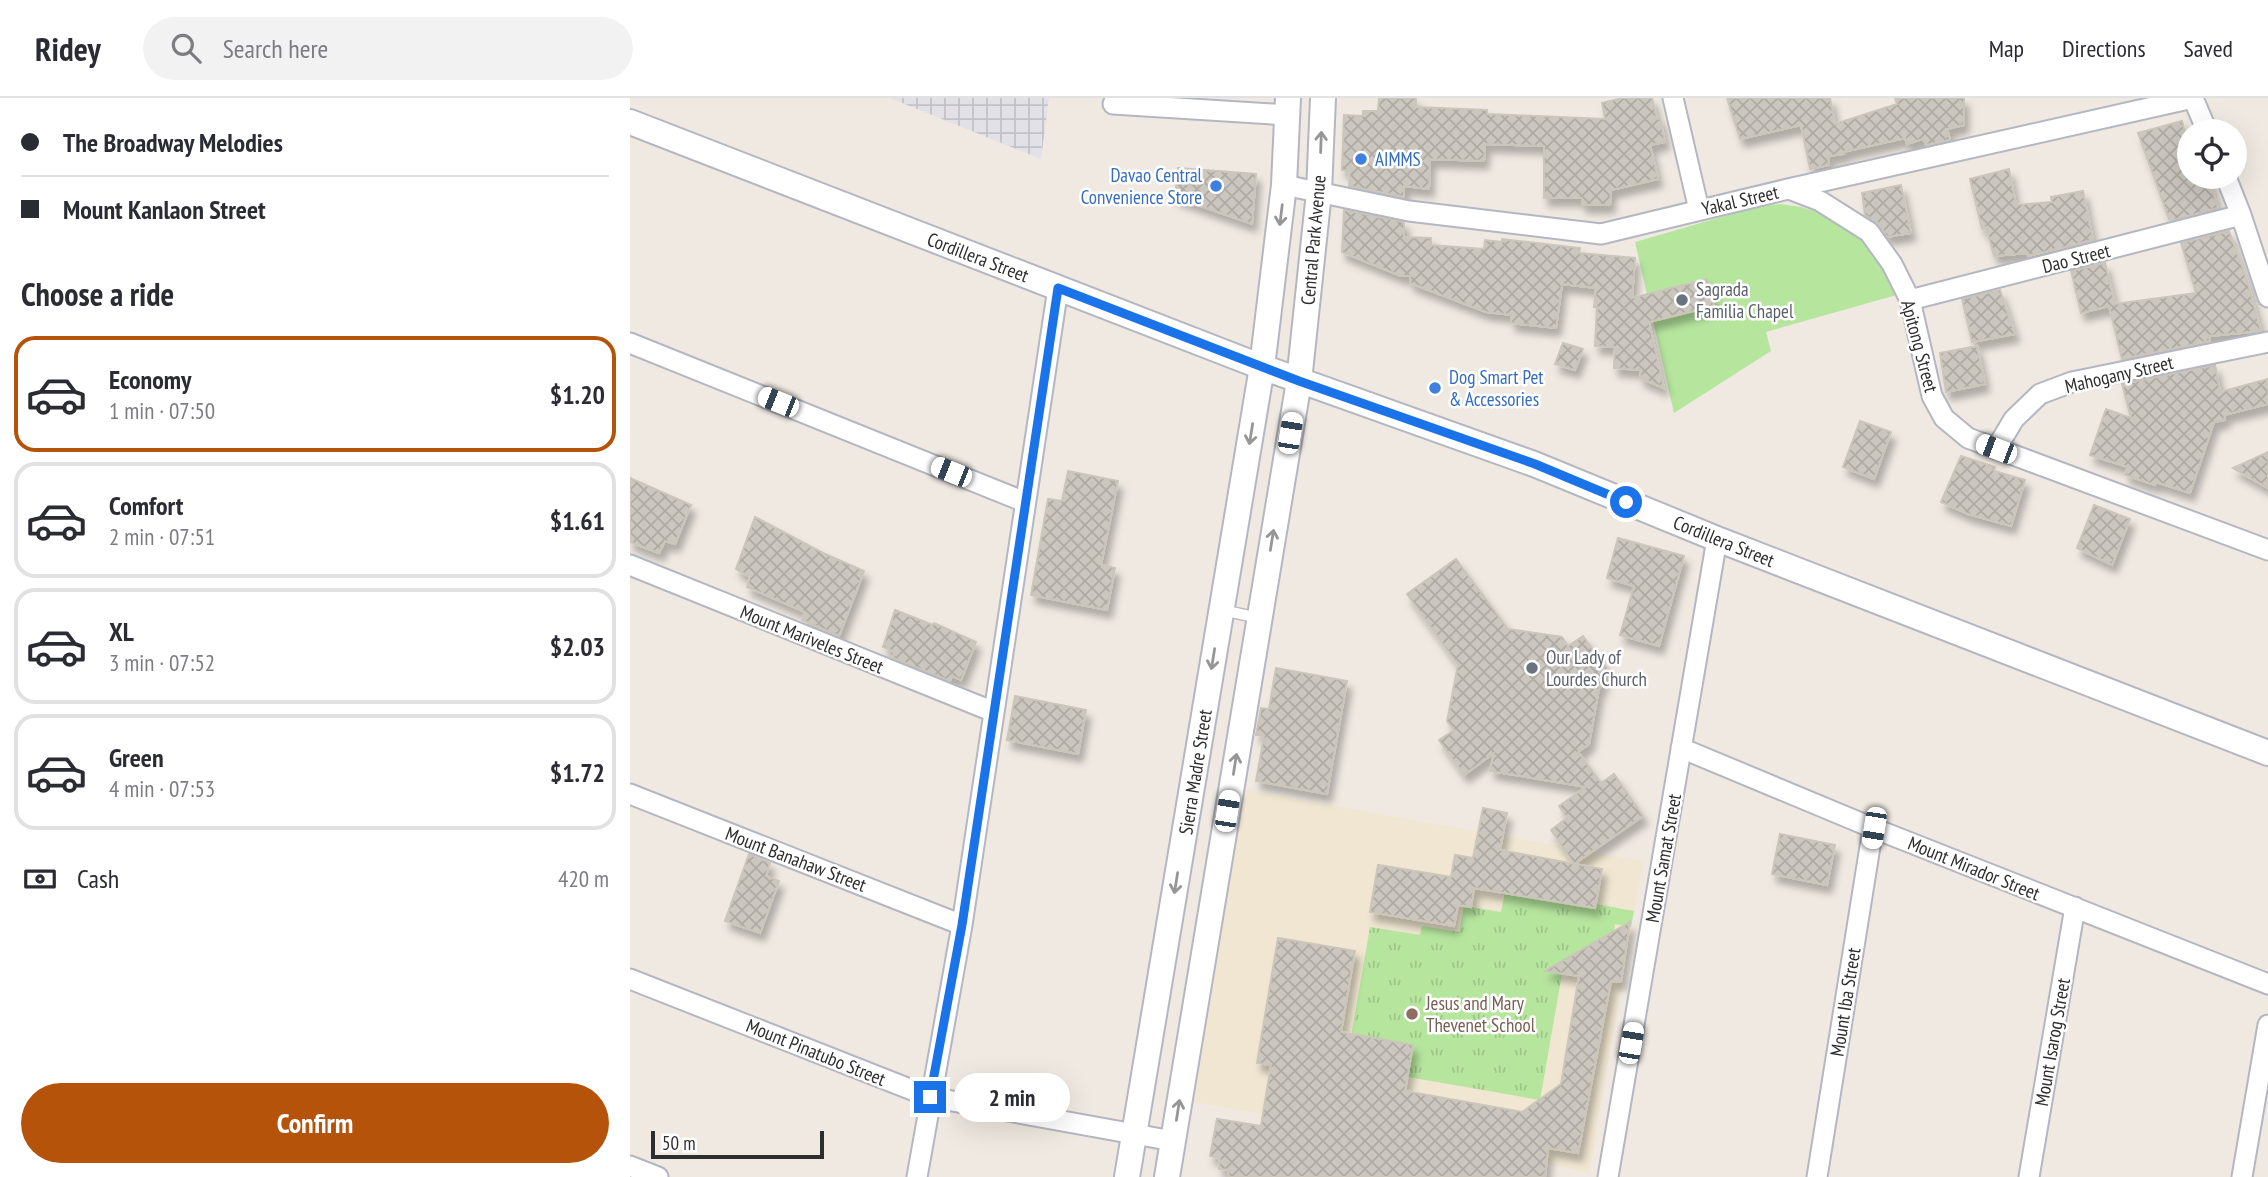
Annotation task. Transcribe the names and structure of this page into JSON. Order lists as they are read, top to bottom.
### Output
{
  "streets": {
    "street": [
      "Yakal Street",
      "Central Park Avenue",
      "Cordillera Street",
      "Dao Street",
      "Apitong Street",
      "Mahogany Street",
      "Mount Mariveles Street",
      "Sierra Madre Street",
      "Mount Samat Street",
      "Mount Banahaw Street",
      "Mount Mirador Street",
      "Mount Iba Street",
      "Mount Isarog Street",
      "Mount Pinatubo Street"
    ]
  },
  "crossings": [
    ["Yakal Street", "Central Park Avenue"],
    ["Yakal Street", "Apitong Street"],
    ["Central Park Avenue", "Cordillera Street"],
    ["Central Park Avenue", "Sierra Madre Street"],
    ["Cordillera Street", "Sierra Madre Street"],
    ["Cordillera Street", "Mount Samat Street"],
    ["Dao Street", "Apitong Street"],
    ["Apitong Street", "Mahogany Street"],
    ["Sierra Madre Street", "Mount Pinatubo Street"],
    ["Mount Samat Street", "Mount Mirador Street"],
    ["Mount Mirador Street", "Mount Iba Street"],
    ["Mount Mirador Street", "Mount Isarog Street"]
  ],
  "places": [
    "AIMMS",
    "Davao Central Convenience Store",
    "Sagrada Familia Chapel",
    "Dog Smart Pet & Accessories",
    "Our Lady of Lourdes Church",
    "Jesus and Mary Thevenet School"
  ],
  "scale_bar": "50 m",
  "page": {
    "header": "Ridey",
    "search": "Search here",
    "nav": ["Map", "Directions", "Saved"],
    "banner": ["The Broadway Melodies", "Mount Kanlaon Street"],
    "heading": "Choose a ride",
    "list": [
      {
        "name": "Economy",
        "note": "1 min · 07:50",
        "value": "$1.20"
      },
      {
        "name": "Comfort",
        "note": "2 min · 07:51",
        "value": "$1.61"
      },
      {
        "name": "XL",
        "note": "3 min · 07:52",
        "value": "$2.03"
      },
      {
        "name": "Green",
        "note": "4 min · 07:53",
        "value": "$1.72"
      }
    ],
    "pay": ["Cash", "420 m"],
    "buttons": "Confirm",
    "bubble": "2 min",
    "scale": "50 m"
  }
}
